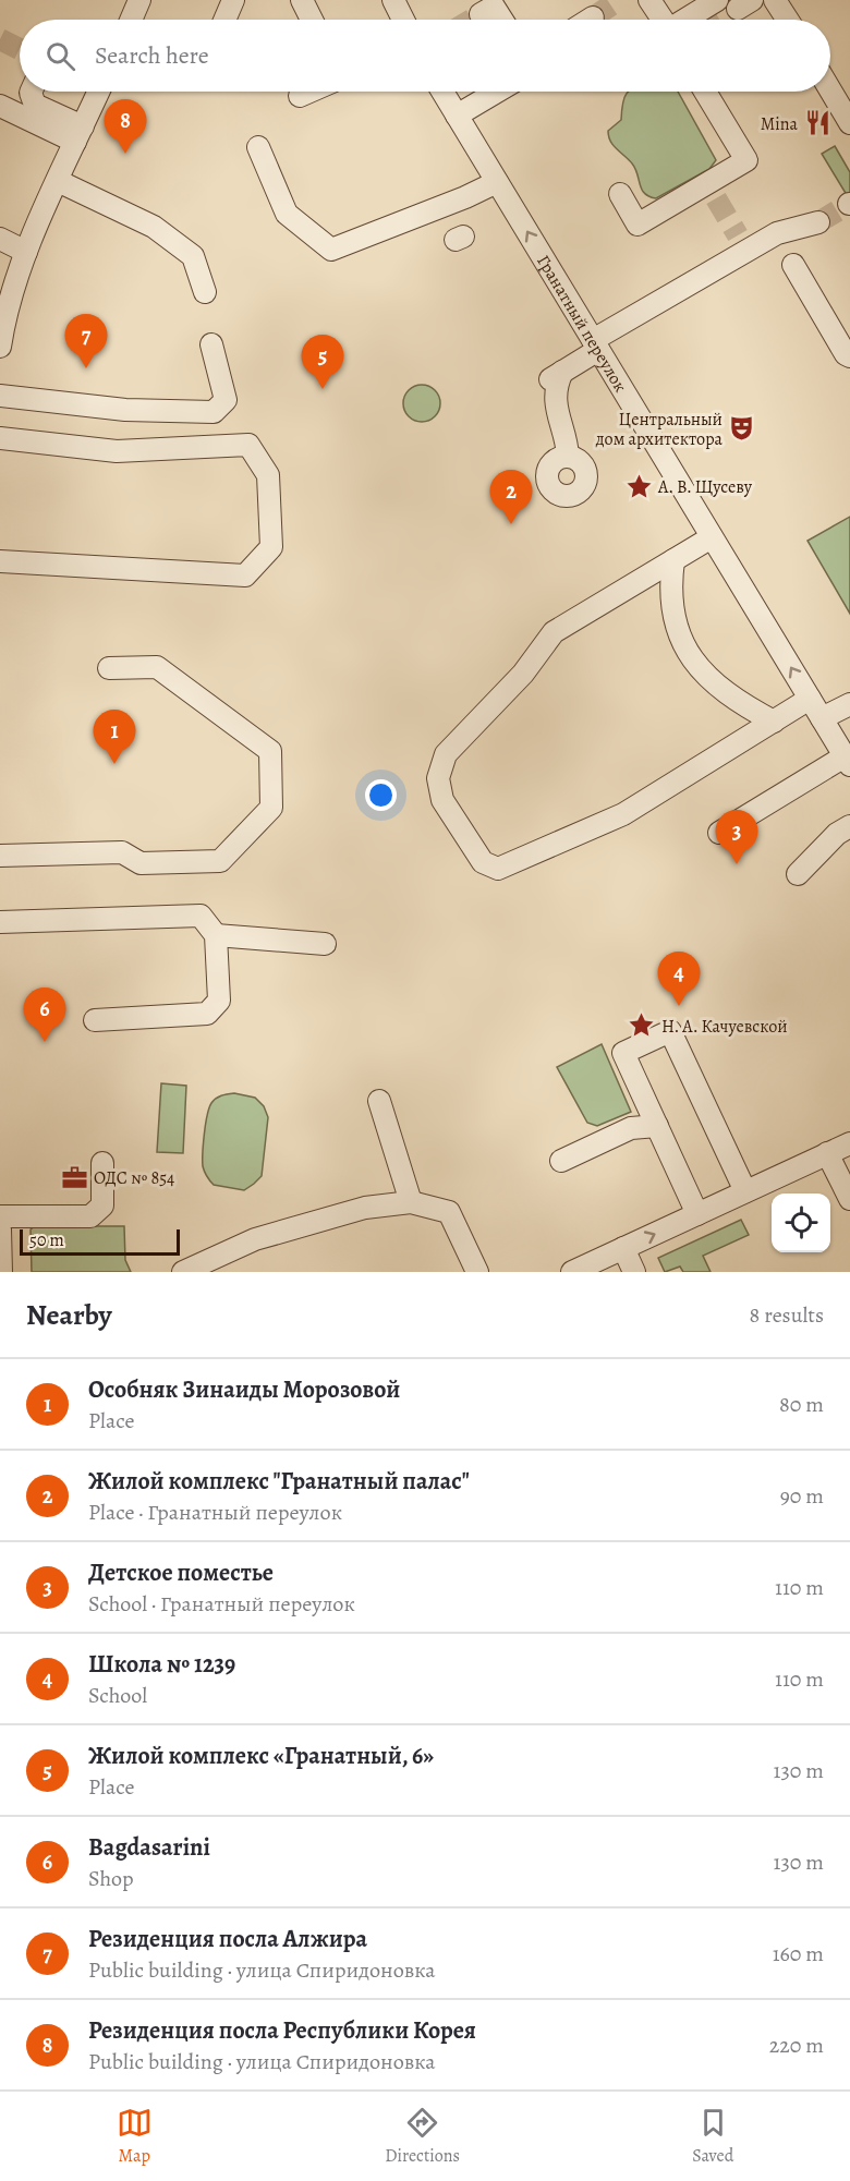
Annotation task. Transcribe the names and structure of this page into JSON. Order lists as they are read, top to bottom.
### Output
{
  "streets": {
    "street": ["Гранатный переулок"]
  },
  "places": {
    "restaurant": ["Mina"],
    "theatre": ["Центральный дом архитектора"],
    "place": ["А. В. Щусеву", "Н. А. Качуевской"],
    "office": ["ОДС № 854"]
  },
  "scale_bar": "50 m",
  "page": {
    "search": "Search here",
    "pins": [
      "8",
      "7",
      "5",
      "2",
      "1",
      "3",
      "4",
      "6"
    ],
    "scale": "50 m",
    "heading": ["Nearby", "8 results"],
    "list": [
      {
        "mark": "1",
        "name": "Особняк Зинаиды Морозовой",
        "note": "Place",
        "value": "80 m"
      },
      {
        "mark": "2",
        "name": "Жилой комплекс \"Гранатный палас\"",
        "note": "Place · Гранатный переулок",
        "value": "90 m"
      },
      {
        "mark": "3",
        "name": "Детское поместье",
        "note": "School · Гранатный переулок",
        "value": "110 m"
      },
      {
        "mark": "4",
        "name": "Школа № 1239",
        "note": "School",
        "value": "110 m"
      },
      {
        "mark": "5",
        "name": "Жилой комплекс «Гранатный, 6»",
        "note": "Place",
        "value": "130 m"
      },
      {
        "mark": "6",
        "name": "Bagdasarini",
        "note": "Shop",
        "value": "130 m"
      },
      {
        "mark": "7",
        "name": "Резиденция посла Алжира",
        "note": "Public building · улица Спиридоновка",
        "value": "160 m"
      },
      {
        "mark": "8",
        "name": "Резиденция посла Республики Корея",
        "note": "Public building · улица Спиридоновка",
        "value": "220 m"
      }
    ],
    "nav": ["Map", "Directions", "Saved"]
  }
}
